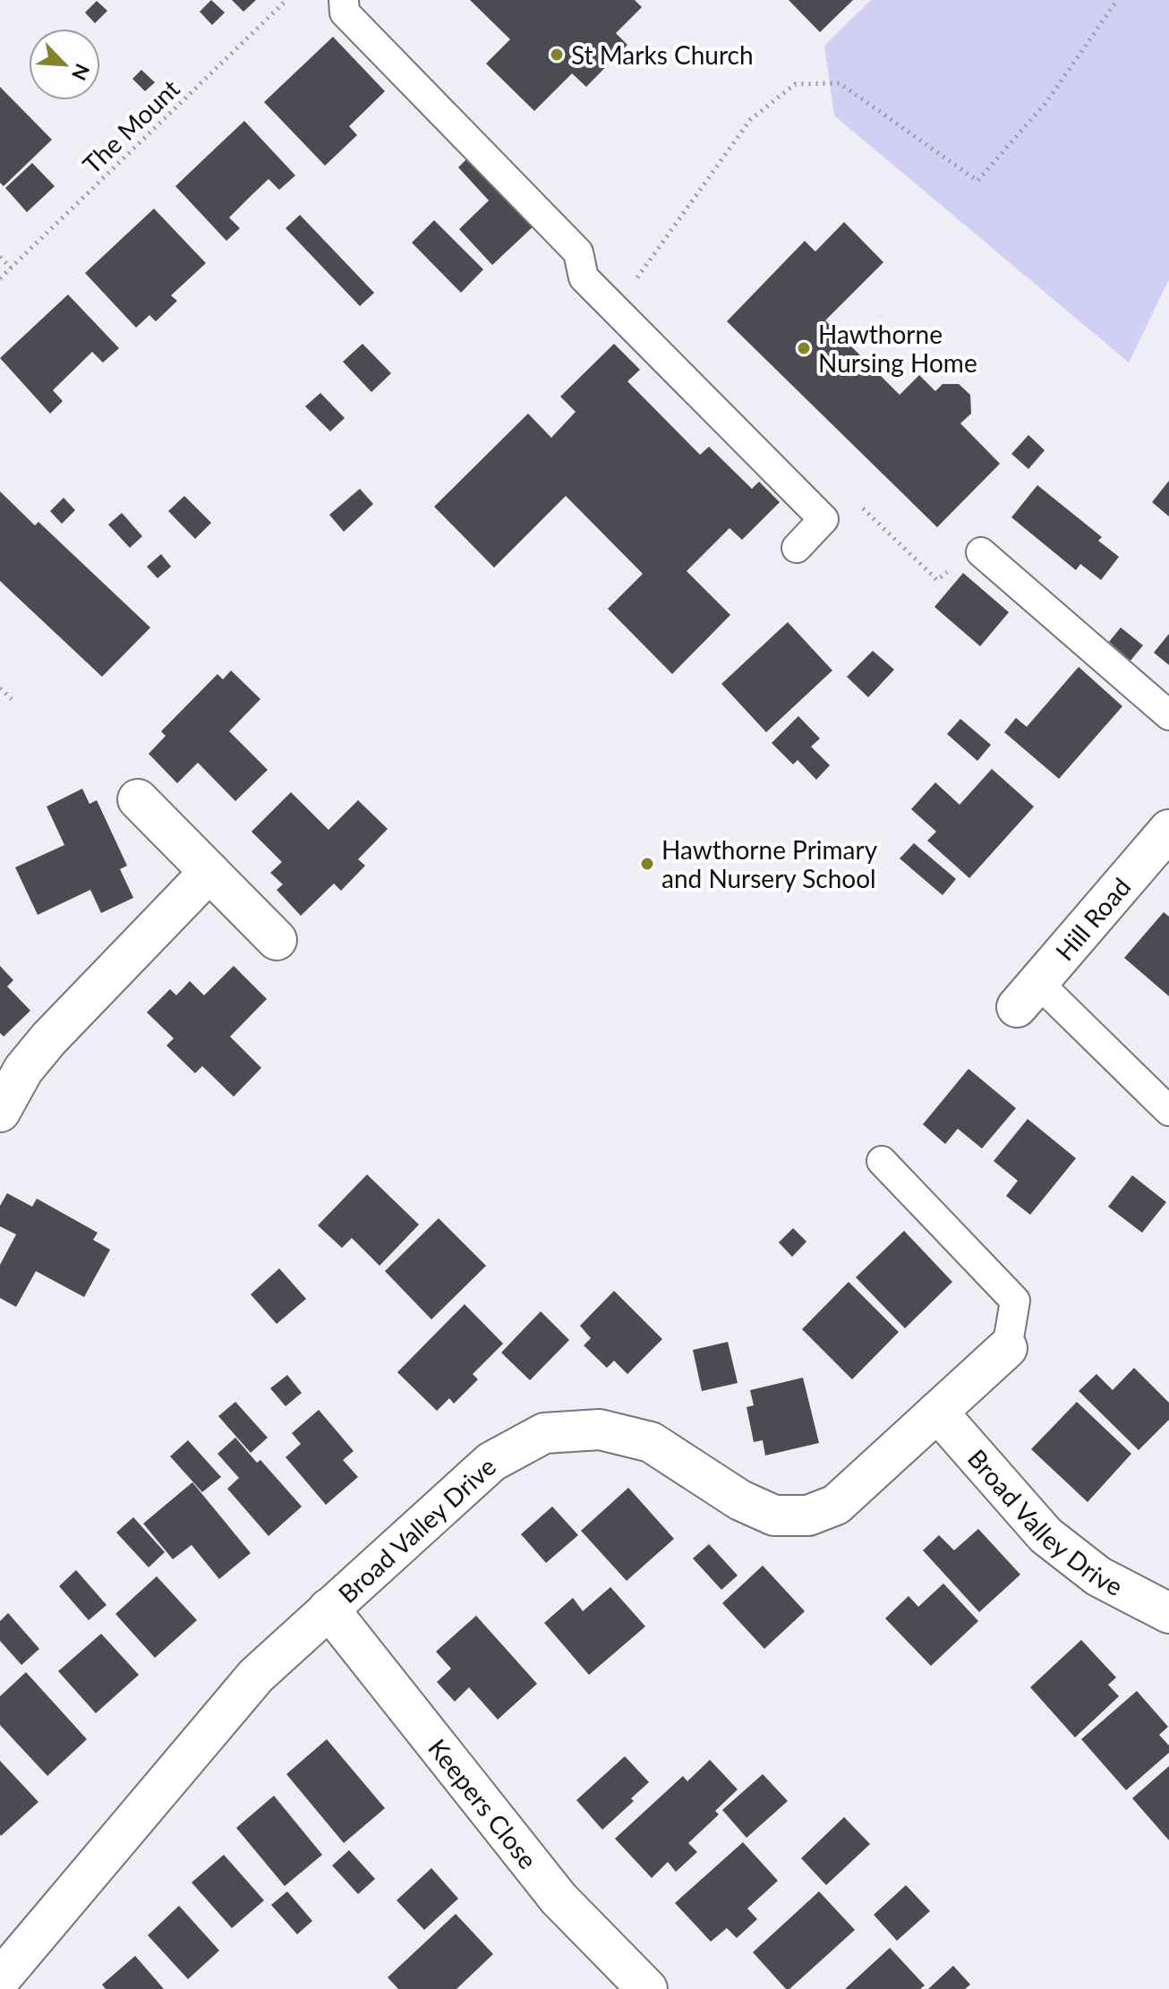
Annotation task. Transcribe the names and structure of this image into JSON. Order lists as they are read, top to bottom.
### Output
{
  "streets": {
    "street": ["Hill Road", "Broad Valley Drive", "Keepers Close"],
    "path": ["The Mount"]
  },
  "crossings": [
    ["Broad Valley Drive", "Keepers Close"]
  ],
  "places": ["St Marks Church", "Hawthorne Nursing Home", "Hawthorne Primary and Nursery School"],
  "north": "bottom right"
}
